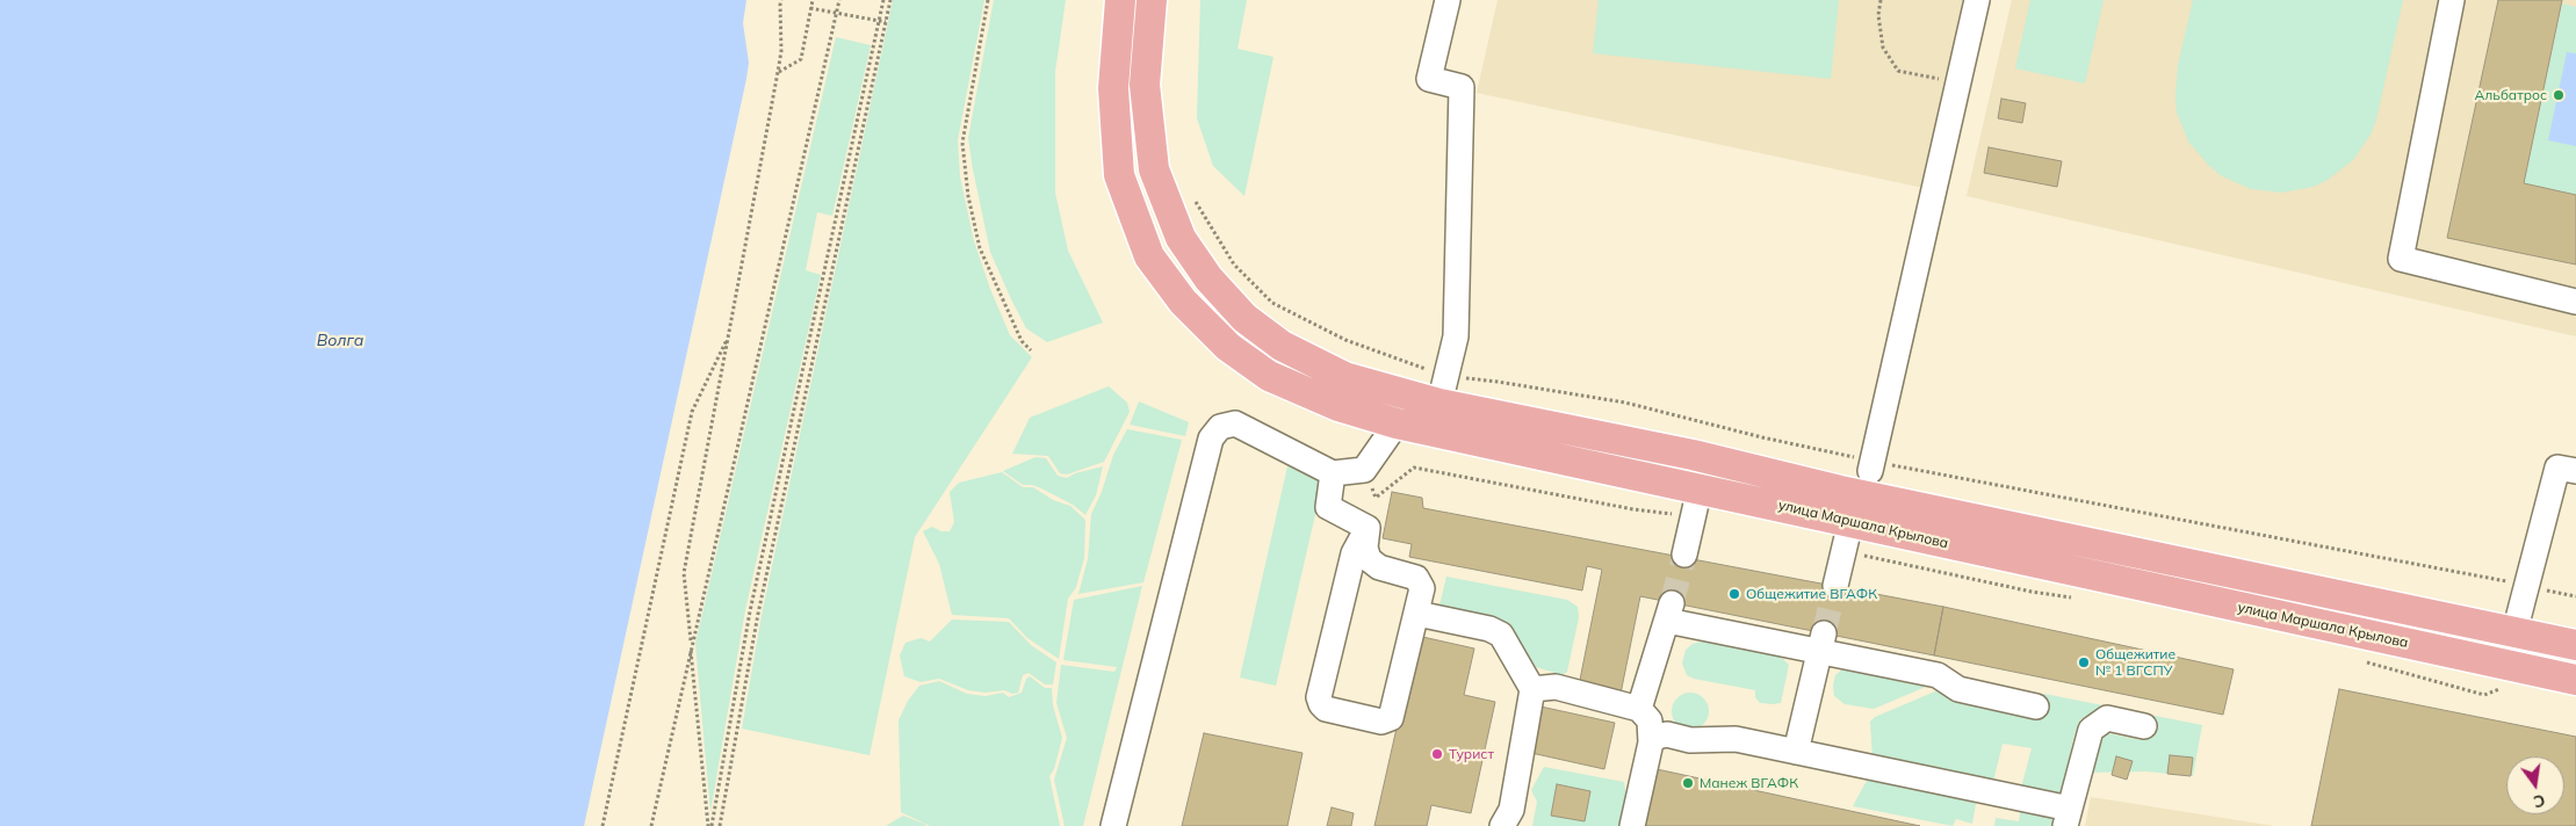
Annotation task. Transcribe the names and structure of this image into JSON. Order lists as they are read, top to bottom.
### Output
{
  "streets": {
    "main road": ["улица Маршала Крылова"]
  },
  "water": ["Волга"],
  "places": [
    "Альбатрос",
    "Общежитие ВГАФК",
    "Общежитие № 1 ВГСПУ",
    "Турист",
    "Манеж ВГАФК"
  ],
  "north": "bottom"
}
